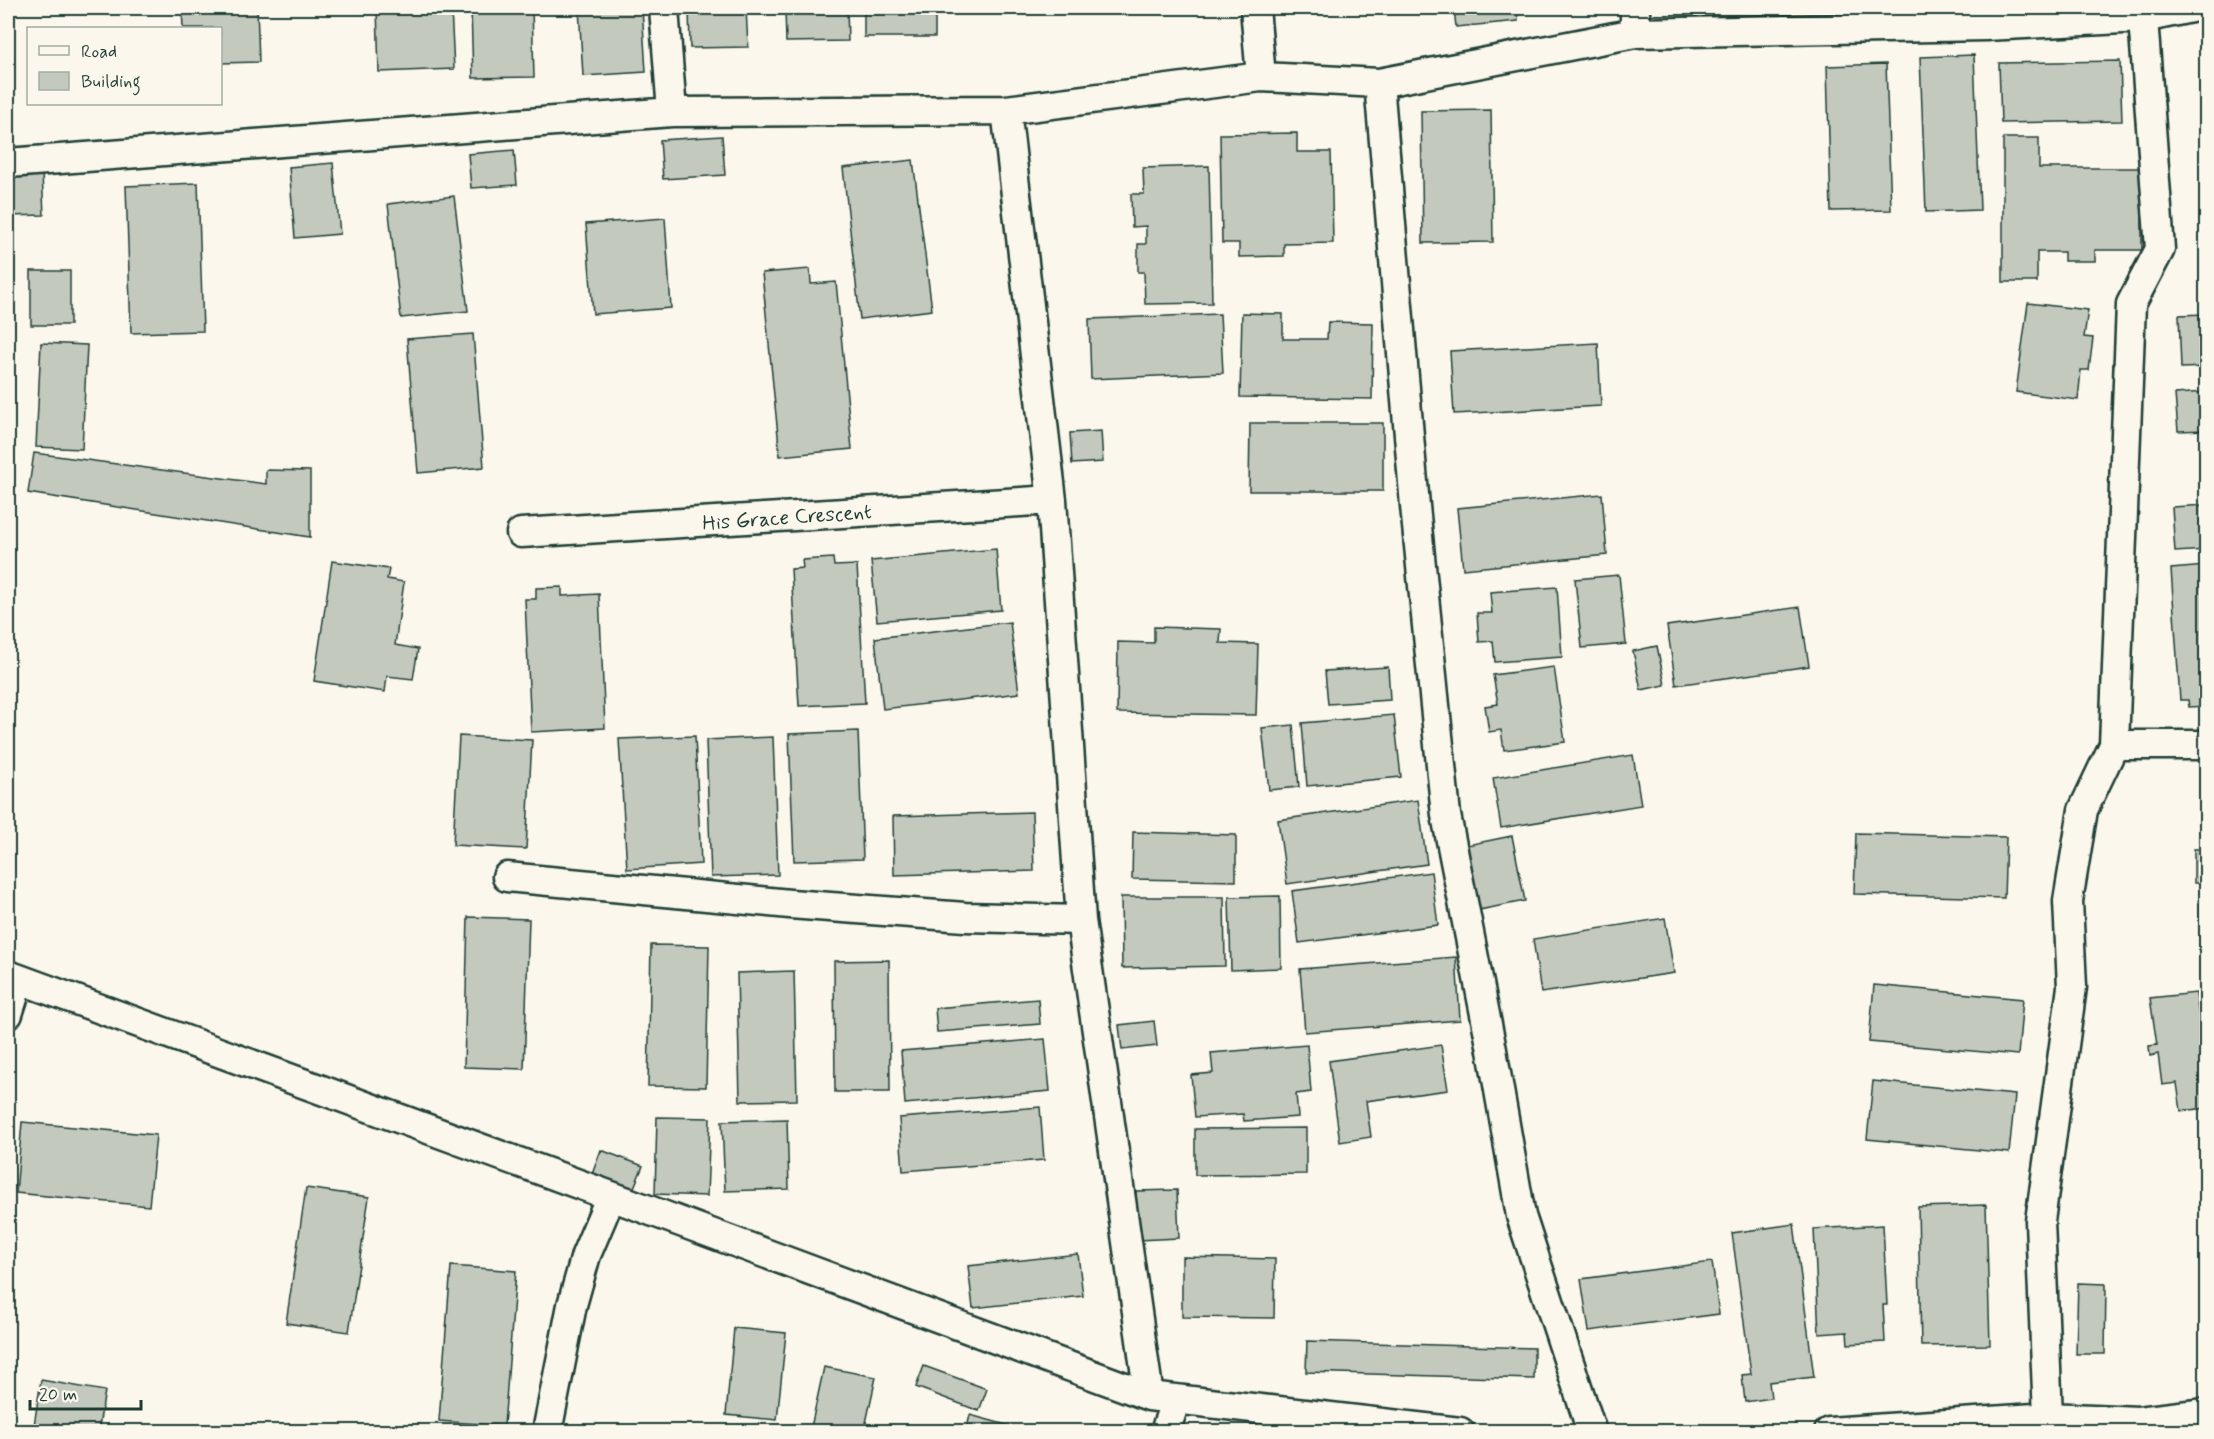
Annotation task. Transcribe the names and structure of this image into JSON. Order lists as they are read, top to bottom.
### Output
{
  "streets": {
    "street": ["His Grace Crescent"]
  },
  "legend": ["Road", "Building"],
  "scale_bar": "20 m"
}
